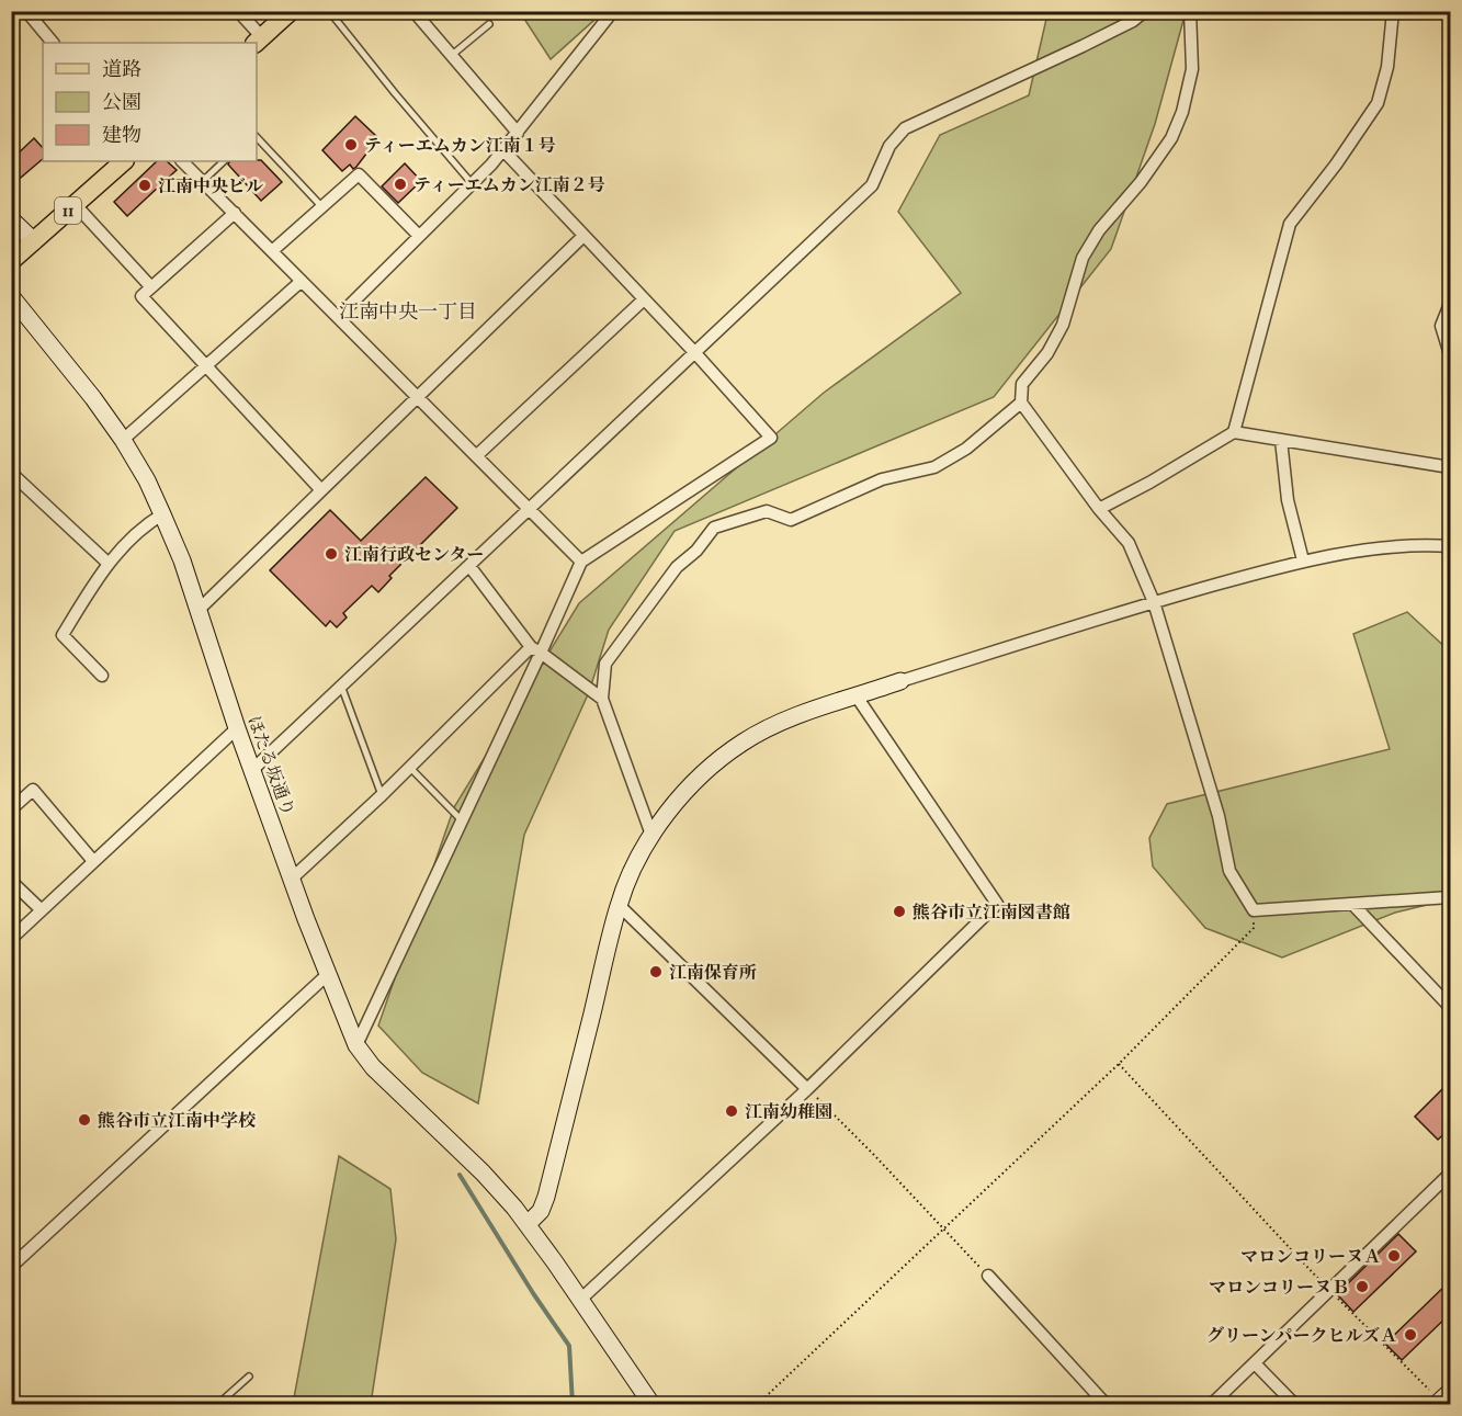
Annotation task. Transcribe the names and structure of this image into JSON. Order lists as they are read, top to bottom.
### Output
{
  "streets": {
    "main road": ["11"],
    "street": ["ほたる坂通り"]
  },
  "districts": ["江南中央一丁目"],
  "places": [
    "ティーエムカン江南１号",
    "ティーエムカン江南２号",
    "江南中央ビル",
    "江南行政センター",
    "熊谷市立江南図書館",
    "江南保育所",
    "江南幼稚園",
    "熊谷市立江南中学校",
    "マロンコリーヌＡ",
    "マロンコリーヌＢ",
    "グリーンパークヒルズＡ"
  ],
  "legend": ["道路", "公園", "建物"]
}
